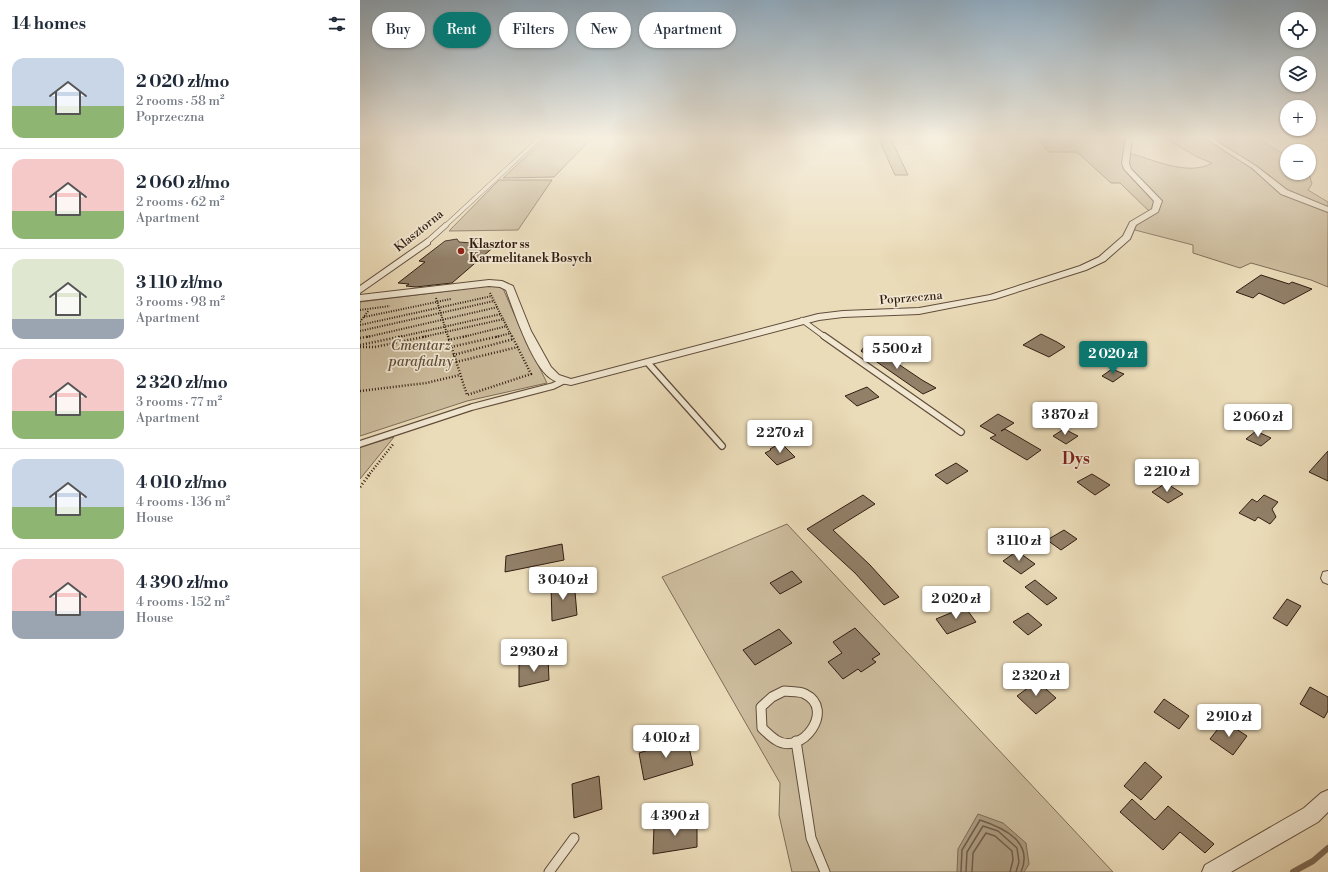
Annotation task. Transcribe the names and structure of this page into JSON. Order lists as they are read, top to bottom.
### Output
{
  "streets": {
    "street": ["Klasztorna", "Poprzeczna"]
  },
  "districts": ["Dys"],
  "parks": ["Cmentarz parafialny"],
  "places": ["Klasztor ss Karmelitanek Bosych"],
  "page": {
    "heading": "14 homes",
    "map_buttons": ["+", "−"],
    "chip": [
      "Buy",
      "Rent",
      "Filters",
      "New",
      "Apartment"
    ],
    "list": [
      {
        "name": "2 020 zł/mo",
        "note": "2 rooms · 58 m² · Poprzeczna"
      },
      {
        "name": "2 060 zł/mo",
        "note": "2 rooms · 62 m² · Apartment"
      },
      {
        "name": "3 110 zł/mo",
        "note": "3 rooms · 98 m² · Apartment"
      },
      {
        "name": "2 320 zł/mo",
        "note": "3 rooms · 77 m² · Apartment"
      },
      {
        "name": "4 010 zł/mo",
        "note": "4 rooms · 136 m² · House"
      },
      {
        "name": "4 390 zł/mo",
        "note": "4 rooms · 152 m² · House"
      }
    ],
    "price": [
      "5 500 zł",
      "2 020 zł",
      "3 870 zł",
      "2 060 zł",
      "2 270 zł",
      "2 210 zł",
      "3 110 zł",
      "3 040 zł",
      "2 020 zł",
      "2 930 zł",
      "2 320 zł",
      "2 910 zł",
      "4 010 zł",
      "4 390 zł"
    ]
  }
}
